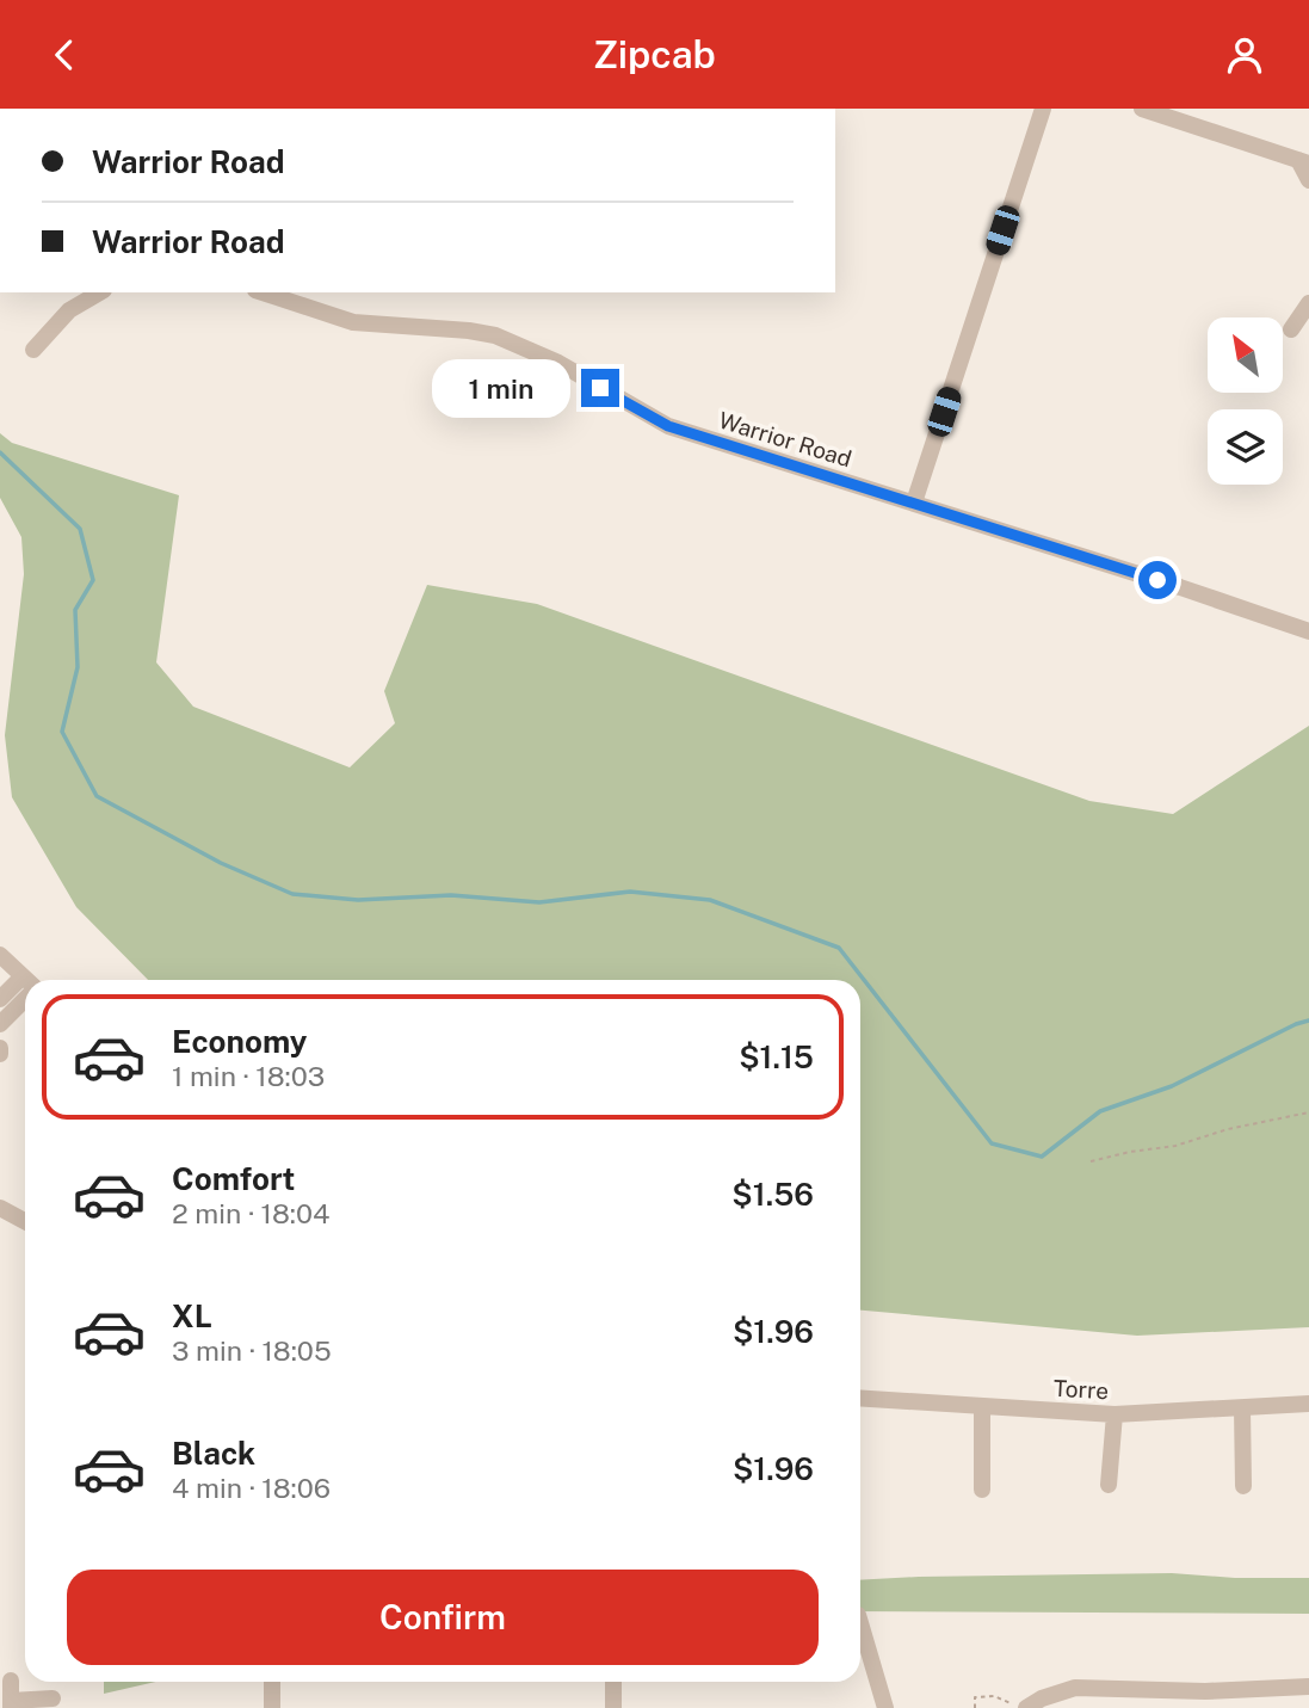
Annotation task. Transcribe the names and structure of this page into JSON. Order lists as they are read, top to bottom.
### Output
{
  "streets": {
    "street": ["Warrior Road", "Torre"]
  },
  "north": "top left",
  "page": {
    "header": "Zipcab",
    "banner": ["Warrior Road", "Warrior Road"],
    "bubble": "1 min",
    "list": [
      {
        "name": "Economy",
        "note": "1 min · 18:03",
        "value": "$1.15"
      },
      {
        "name": "Comfort",
        "note": "2 min · 18:04",
        "value": "$1.56"
      },
      {
        "name": "XL",
        "note": "3 min · 18:05",
        "value": "$1.96"
      },
      {
        "name": "Black",
        "note": "4 min · 18:06",
        "value": "$1.96"
      }
    ],
    "buttons": "Confirm"
  }
}
